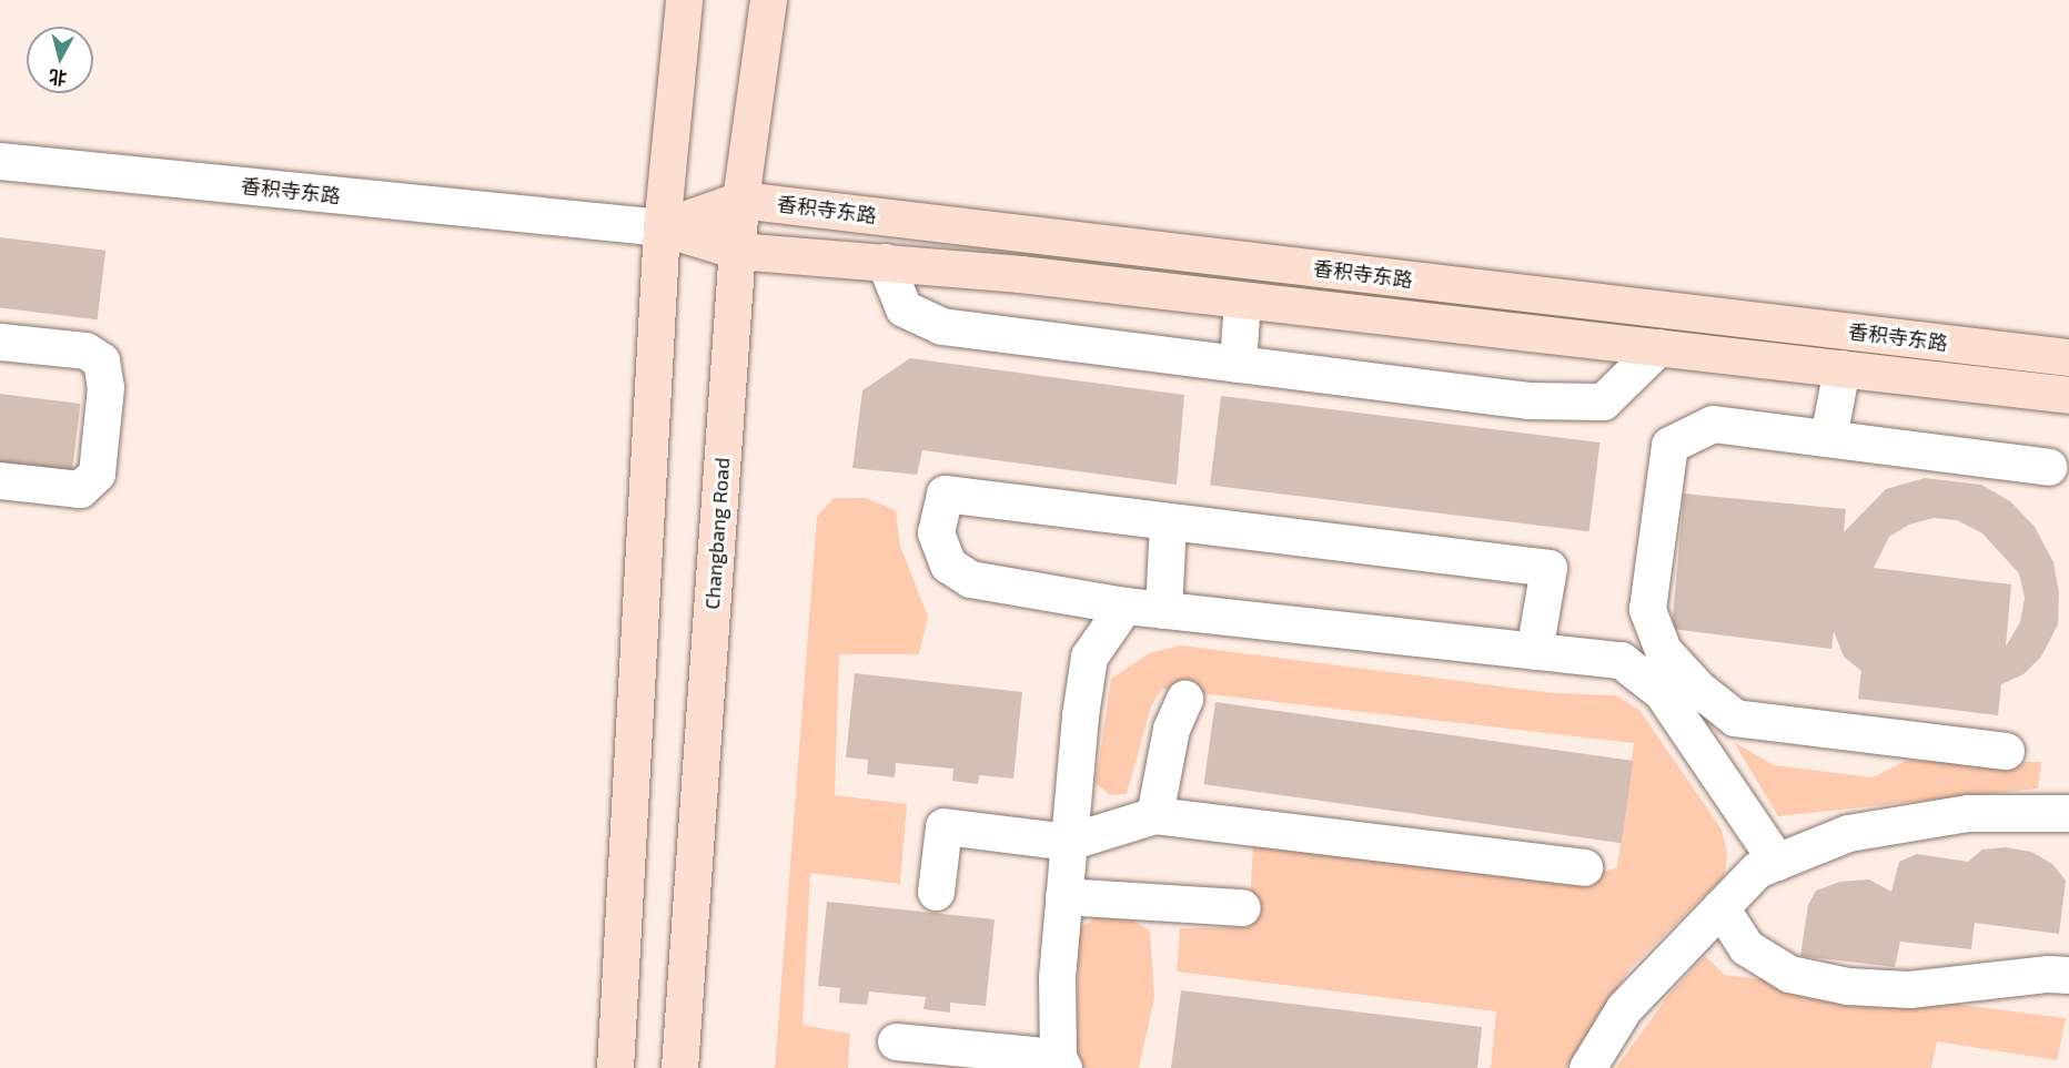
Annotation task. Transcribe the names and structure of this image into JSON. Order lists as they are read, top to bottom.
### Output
{
  "streets": {
    "main road": ["香积寺东路", "Changbang Road"]
  },
  "crossings": [
    ["香积寺东路", "Changbang Road"]
  ],
  "north": "bottom"
}
